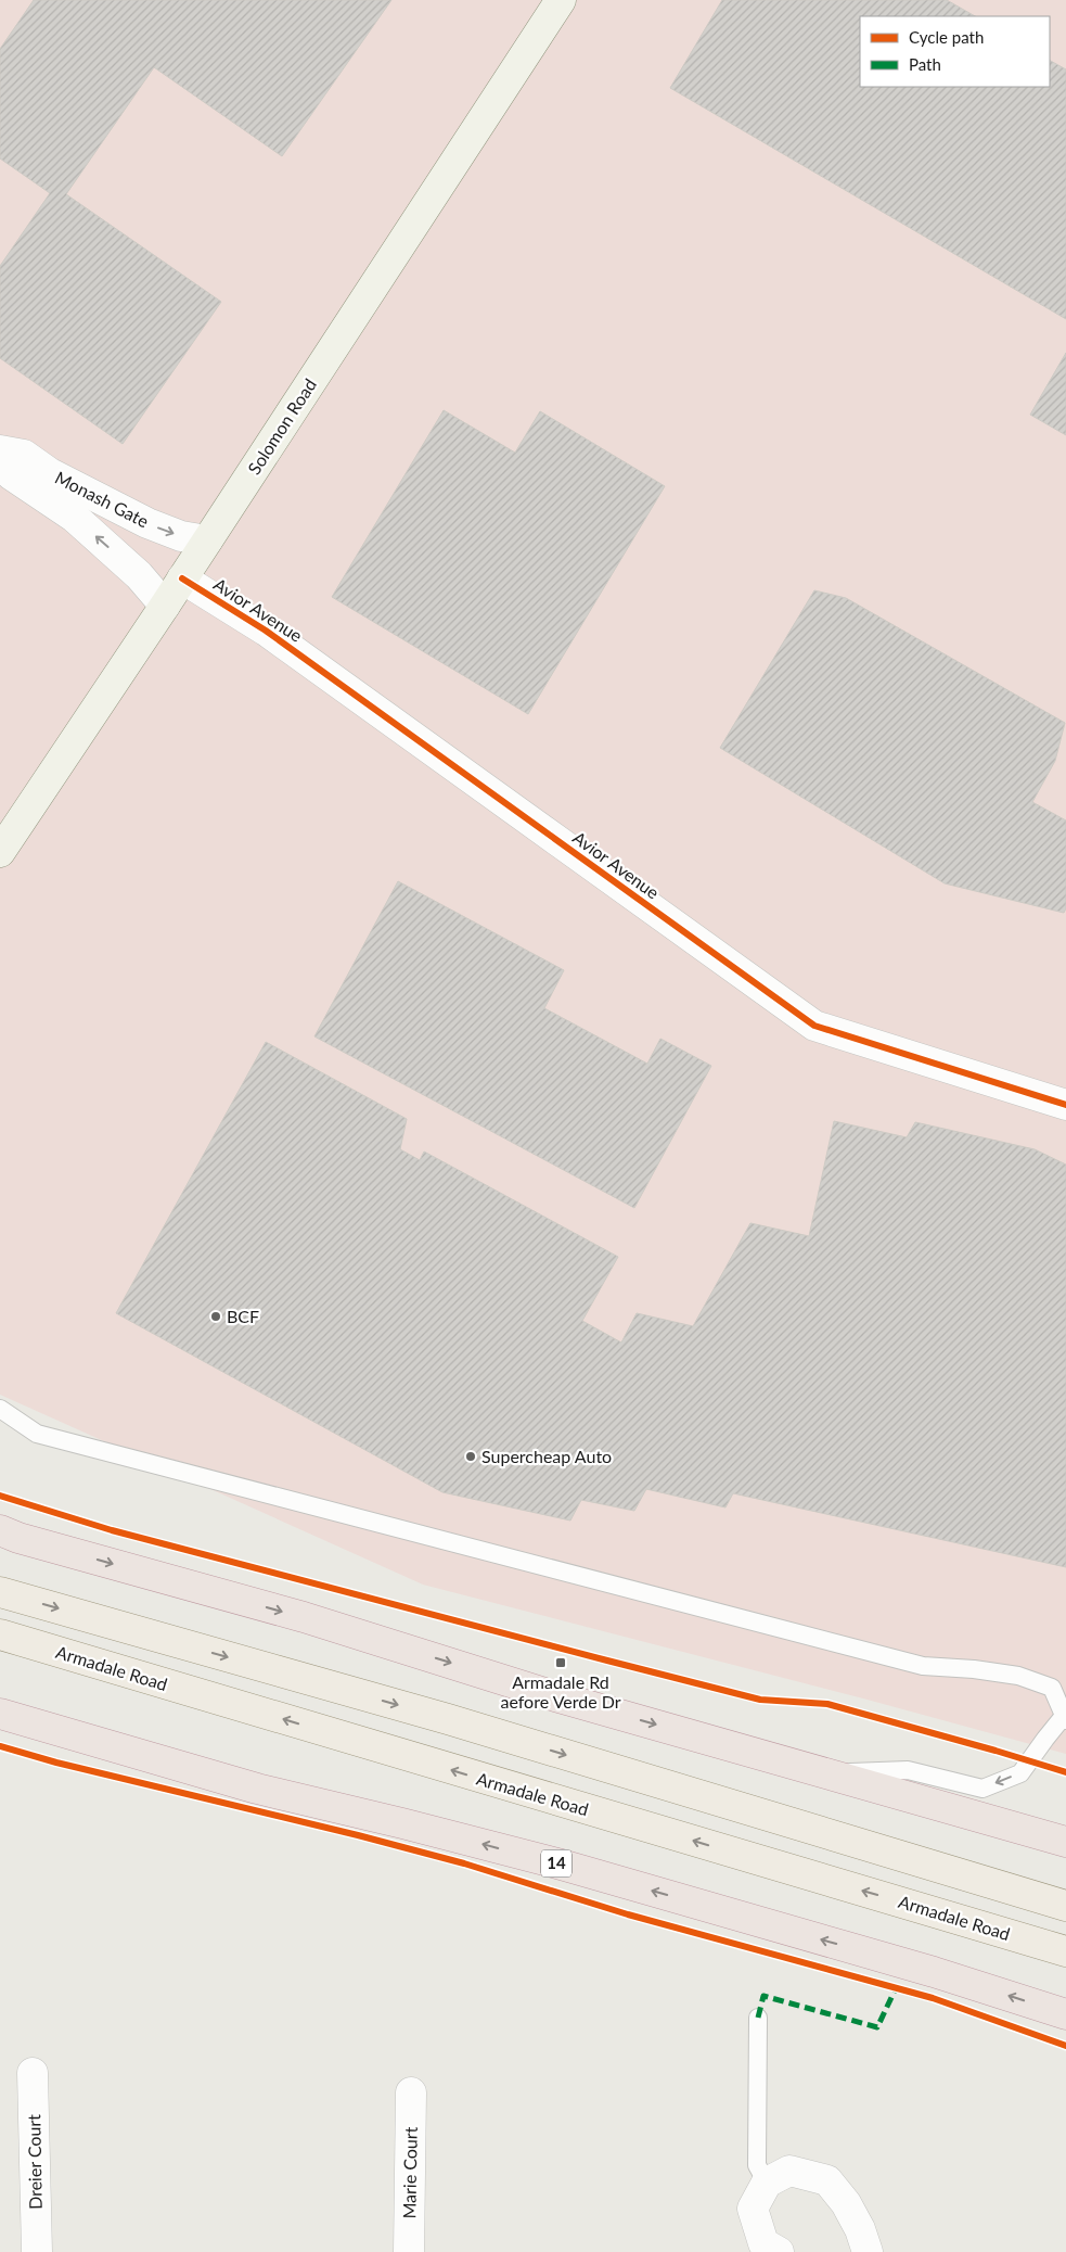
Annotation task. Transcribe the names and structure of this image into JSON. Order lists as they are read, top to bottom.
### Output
{
  "streets": {
    "highway": ["14"],
    "main road": ["Solomon Road", "Armadale Road"],
    "street": [
      "Monash Gate",
      "Avior Avenue",
      "Dreier Court",
      "Marie Court"
    ]
  },
  "crossings": [
    ["Solomon Road", "Monash Gate"],
    ["Solomon Road", "Avior Avenue"]
  ],
  "places": {
    "other": ["BCF", "Supercheap Auto"],
    "transit": ["Armadale Rd aefore Verde Dr"]
  },
  "legend": ["Cycle path", "Path"]
}
